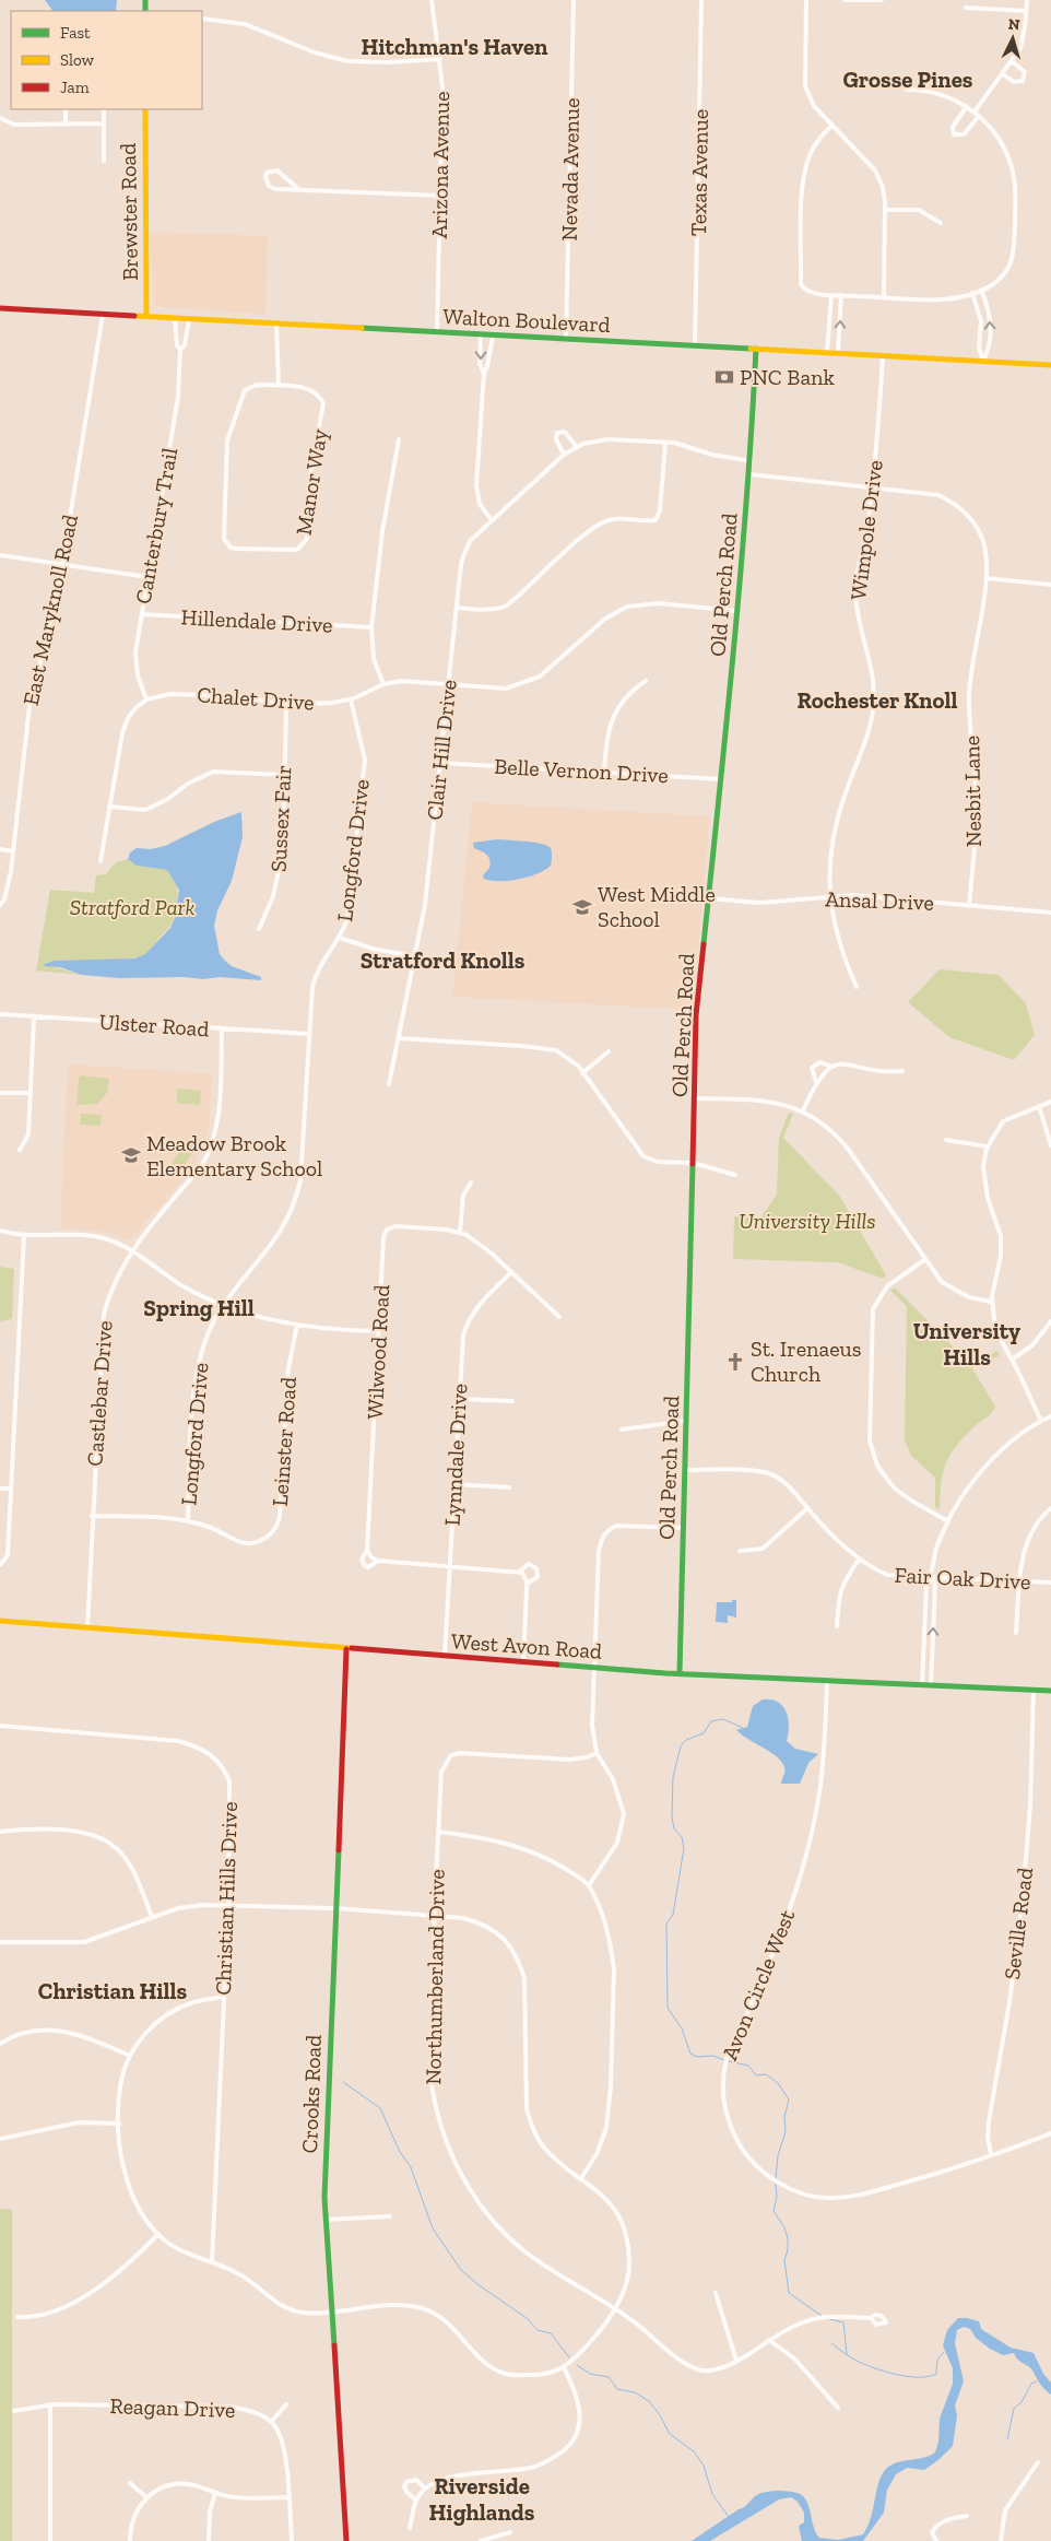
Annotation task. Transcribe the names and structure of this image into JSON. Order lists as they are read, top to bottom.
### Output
{
  "streets": {
    "street": [
      "Arizona Avenue",
      "Nevada Avenue",
      "Texas Avenue",
      "Brewster Road",
      "Walton Boulevard",
      "Manor Way",
      "Canterbury Trail",
      "Wimpole Drive",
      "Old Perch Road",
      "East Maryknoll Road",
      "Hillendale Drive",
      "Chalet Drive",
      "Clair Hill Drive",
      "Belle Vernon Drive",
      "Nesbit Lane",
      "Sussex Fair",
      "Longford Drive",
      "Ansal Drive",
      "Ulster Road",
      "Wilwood Road",
      "Castlebar Drive",
      "Leinster Road",
      "Lynndale Drive",
      "Fair Oak Drive",
      "West Avon Road",
      "Christian Hills Drive",
      "Seville Road",
      "Northumberland Drive",
      "Avon Circle West",
      "Crooks Road",
      "Reagan Drive"
    ]
  },
  "crossings": [
    ["Arizona Avenue", "Walton Boulevard"],
    ["Nevada Avenue", "Walton Boulevard"],
    ["Texas Avenue", "Walton Boulevard"],
    ["Brewster Road", "Walton Boulevard"],
    ["Walton Boulevard", "Canterbury Trail"],
    ["Walton Boulevard", "Wimpole Drive"],
    ["Walton Boulevard", "Old Perch Road"],
    ["Walton Boulevard", "East Maryknoll Road"],
    ["Canterbury Trail", "Hillendale Drive"],
    ["Canterbury Trail", "Chalet Drive"],
    ["Wimpole Drive", "Nesbit Lane"],
    ["Wimpole Drive", "Ansal Drive"],
    ["Old Perch Road", "Chalet Drive"],
    ["Old Perch Road", "Clair Hill Drive"],
    ["Old Perch Road", "Belle Vernon Drive"],
    ["Old Perch Road", "Nesbit Lane"],
    ["Old Perch Road", "Ansal Drive"],
    ["Old Perch Road", "Fair Oak Drive"],
    ["Old Perch Road", "West Avon Road"],
    ["Chalet Drive", "Clair Hill Drive"],
    ["Chalet Drive", "Sussex Fair"],
    ["Chalet Drive", "Longford Drive"],
    ["Clair Hill Drive", "Belle Vernon Drive"],
    ["Nesbit Lane", "Ansal Drive"],
    ["Longford Drive", "Ulster Road"],
    ["Longford Drive", "Leinster Road"],
    ["Ulster Road", "Castlebar Drive"],
    ["Wilwood Road", "Lynndale Drive"],
    ["Wilwood Road", "West Avon Road"],
    ["Castlebar Drive", "Leinster Road"],
    ["Castlebar Drive", "West Avon Road"],
    ["Lynndale Drive", "West Avon Road"],
    ["West Avon Road", "Seville Road"],
    ["West Avon Road", "Avon Circle West"],
    ["West Avon Road", "Crooks Road"],
    ["Seville Road", "Avon Circle West"]
  ],
  "districts": [
    "Hitchman's Haven",
    "Grosse Pines",
    "Rochester Knoll",
    "Stratford Knolls",
    "Spring Hill",
    "University Hills",
    "Christian Hills",
    "Riverside Highlands"
  ],
  "parks": ["Stratford Park", "University Hills"],
  "places": {
    "bank": ["PNC Bank"],
    "school or university": ["West Middle School", "Meadow Brook Elementary School"],
    "church": ["St. Irenaeus Church"]
  },
  "legend": ["Fast", "Slow", "Jam"],
  "north": "top"
}
